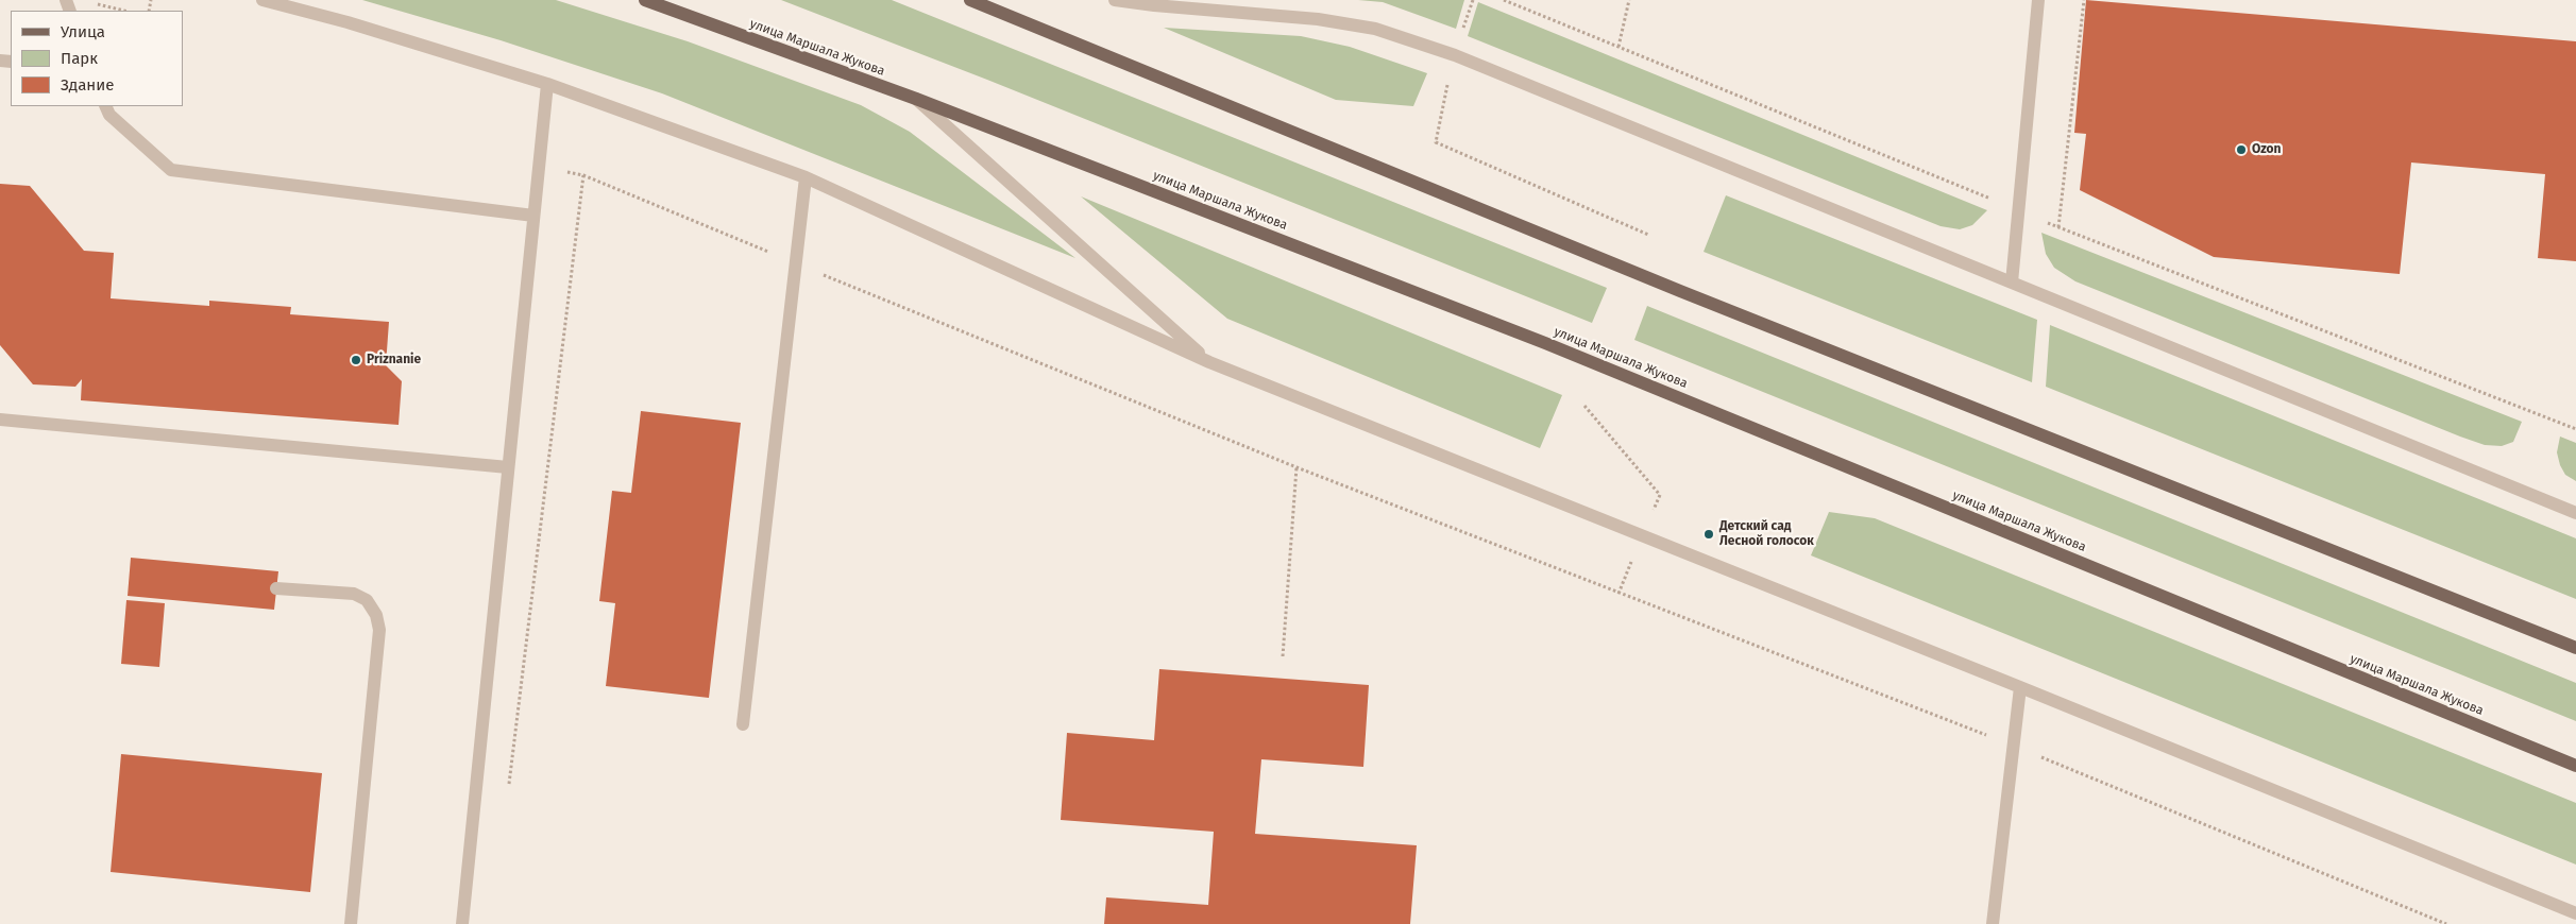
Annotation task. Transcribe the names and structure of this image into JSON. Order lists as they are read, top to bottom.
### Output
{
  "streets": {
    "main road": ["улица Маршала Жукова"]
  },
  "places": ["Ozon", "Priznanie", "Детский сад Лесной голосок"],
  "legend": ["Улица", "Парк", "Здание"]
}
